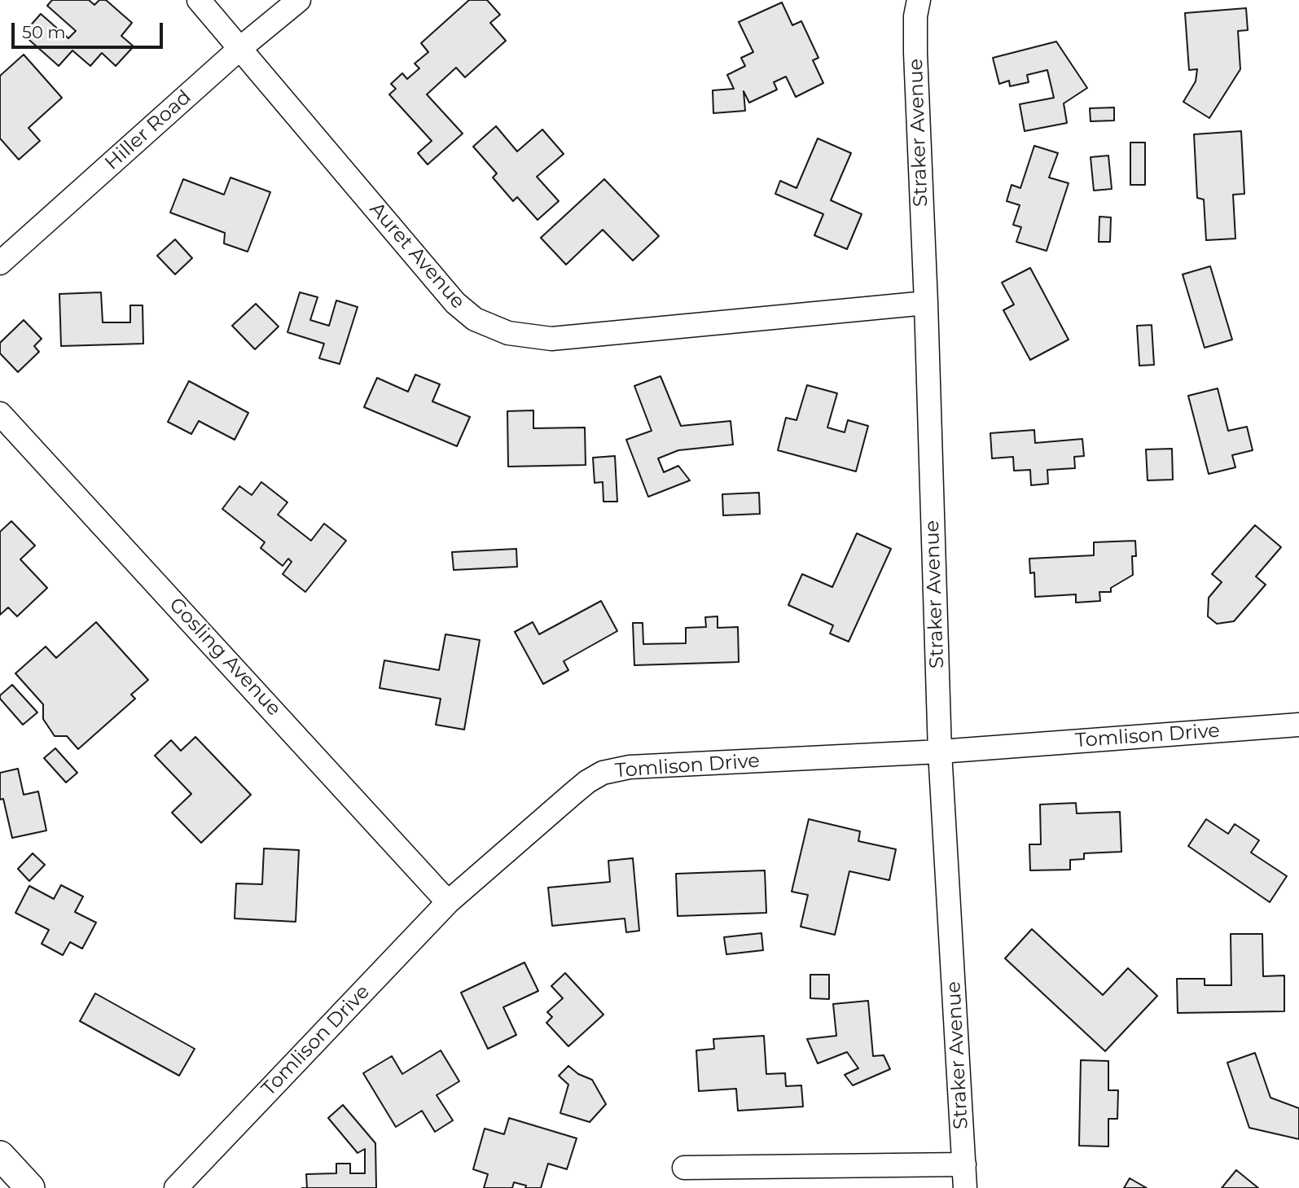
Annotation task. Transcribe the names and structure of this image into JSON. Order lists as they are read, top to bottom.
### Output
{
  "streets": {
    "street": [
      "Hiller Road",
      "Straker Avenue",
      "Auret Avenue",
      "Gosling Avenue",
      "Tomlison Drive"
    ]
  },
  "crossings": [
    ["Hiller Road", "Auret Avenue"],
    ["Straker Avenue", "Auret Avenue"],
    ["Straker Avenue", "Tomlison Drive"],
    ["Gosling Avenue", "Tomlison Drive"]
  ],
  "scale_bar": "50 m"
}
